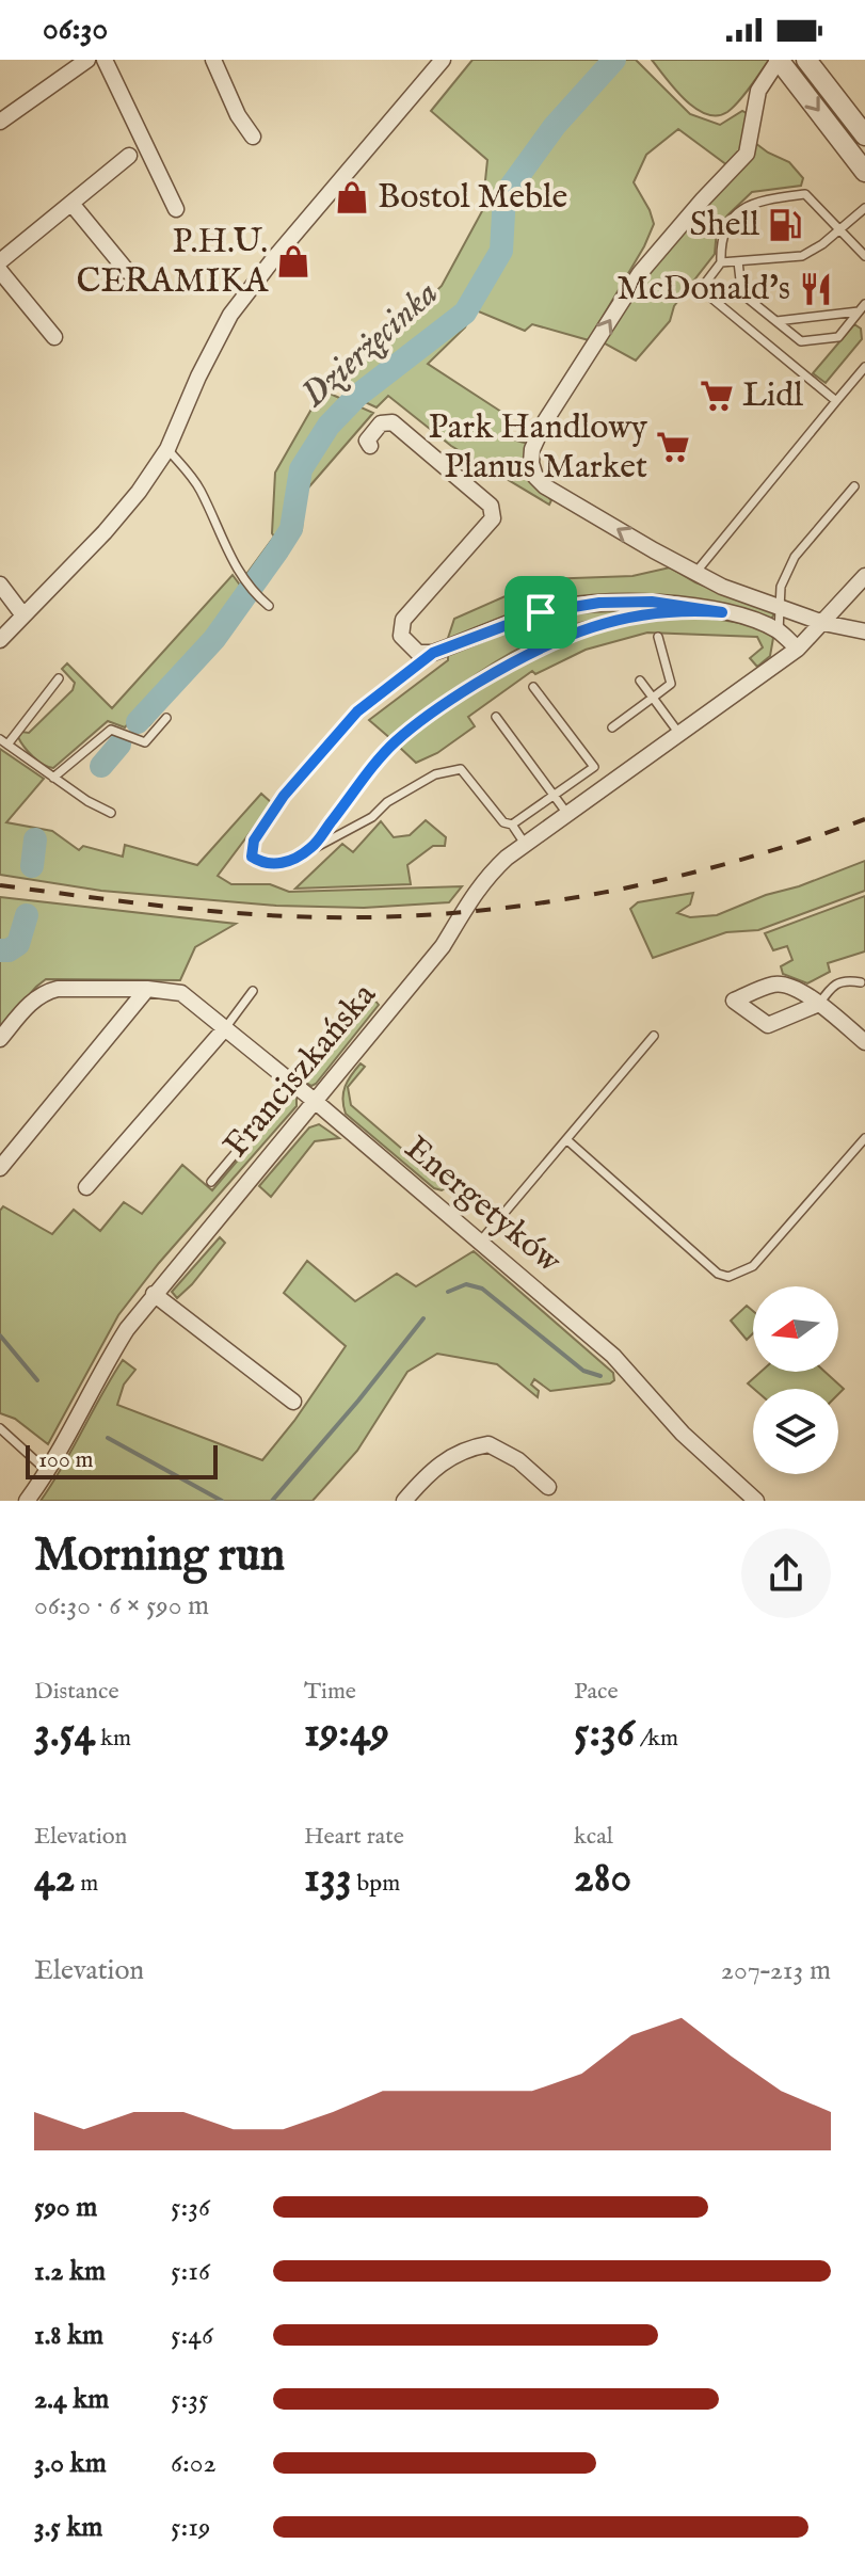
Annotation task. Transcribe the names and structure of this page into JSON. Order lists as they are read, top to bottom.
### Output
{
  "streets": {
    "street": ["Franciszkańska", "Energetyków"]
  },
  "crossings": [
    ["Franciszkańska", "Energetyków"]
  ],
  "water": ["Dzierżęcinka"],
  "places": {
    "shop": ["Bostol Meble", "P.H.U. CERAMIKA"],
    "fuel station": ["Shell"],
    "restaurant": ["McDonald's"],
    "supermarket": ["Lidl", "Park Handlowy Planus Market"]
  },
  "scale_bar": "100 m",
  "north": "left",
  "page": {
    "status": "06:30",
    "scale": "100 m",
    "heading": ["Morning run", "06:30 · 6 × 590 m"],
    "stats": [
      ["Distance", "3.54 km"],
      ["Time", "19:49"],
      ["Pace", "5:36 /km"],
      ["Elevation", "42 m"],
      ["Heart rate", "133 bpm"],
      ["kcal", "280"]
    ],
    "chart": ["Elevation", "207–213 m"],
    "list": [
      {
        "name": "590 m",
        "note": "5:36"
      },
      {
        "name": "1.2 km",
        "note": "5:16"
      },
      {
        "name": "1.8 km",
        "note": "5:46"
      },
      {
        "name": "2.4 km",
        "note": "5:35"
      },
      {
        "name": "3.0 km",
        "note": "6:02"
      },
      {
        "name": "3.5 km",
        "note": "5:19"
      }
    ]
  }
}
